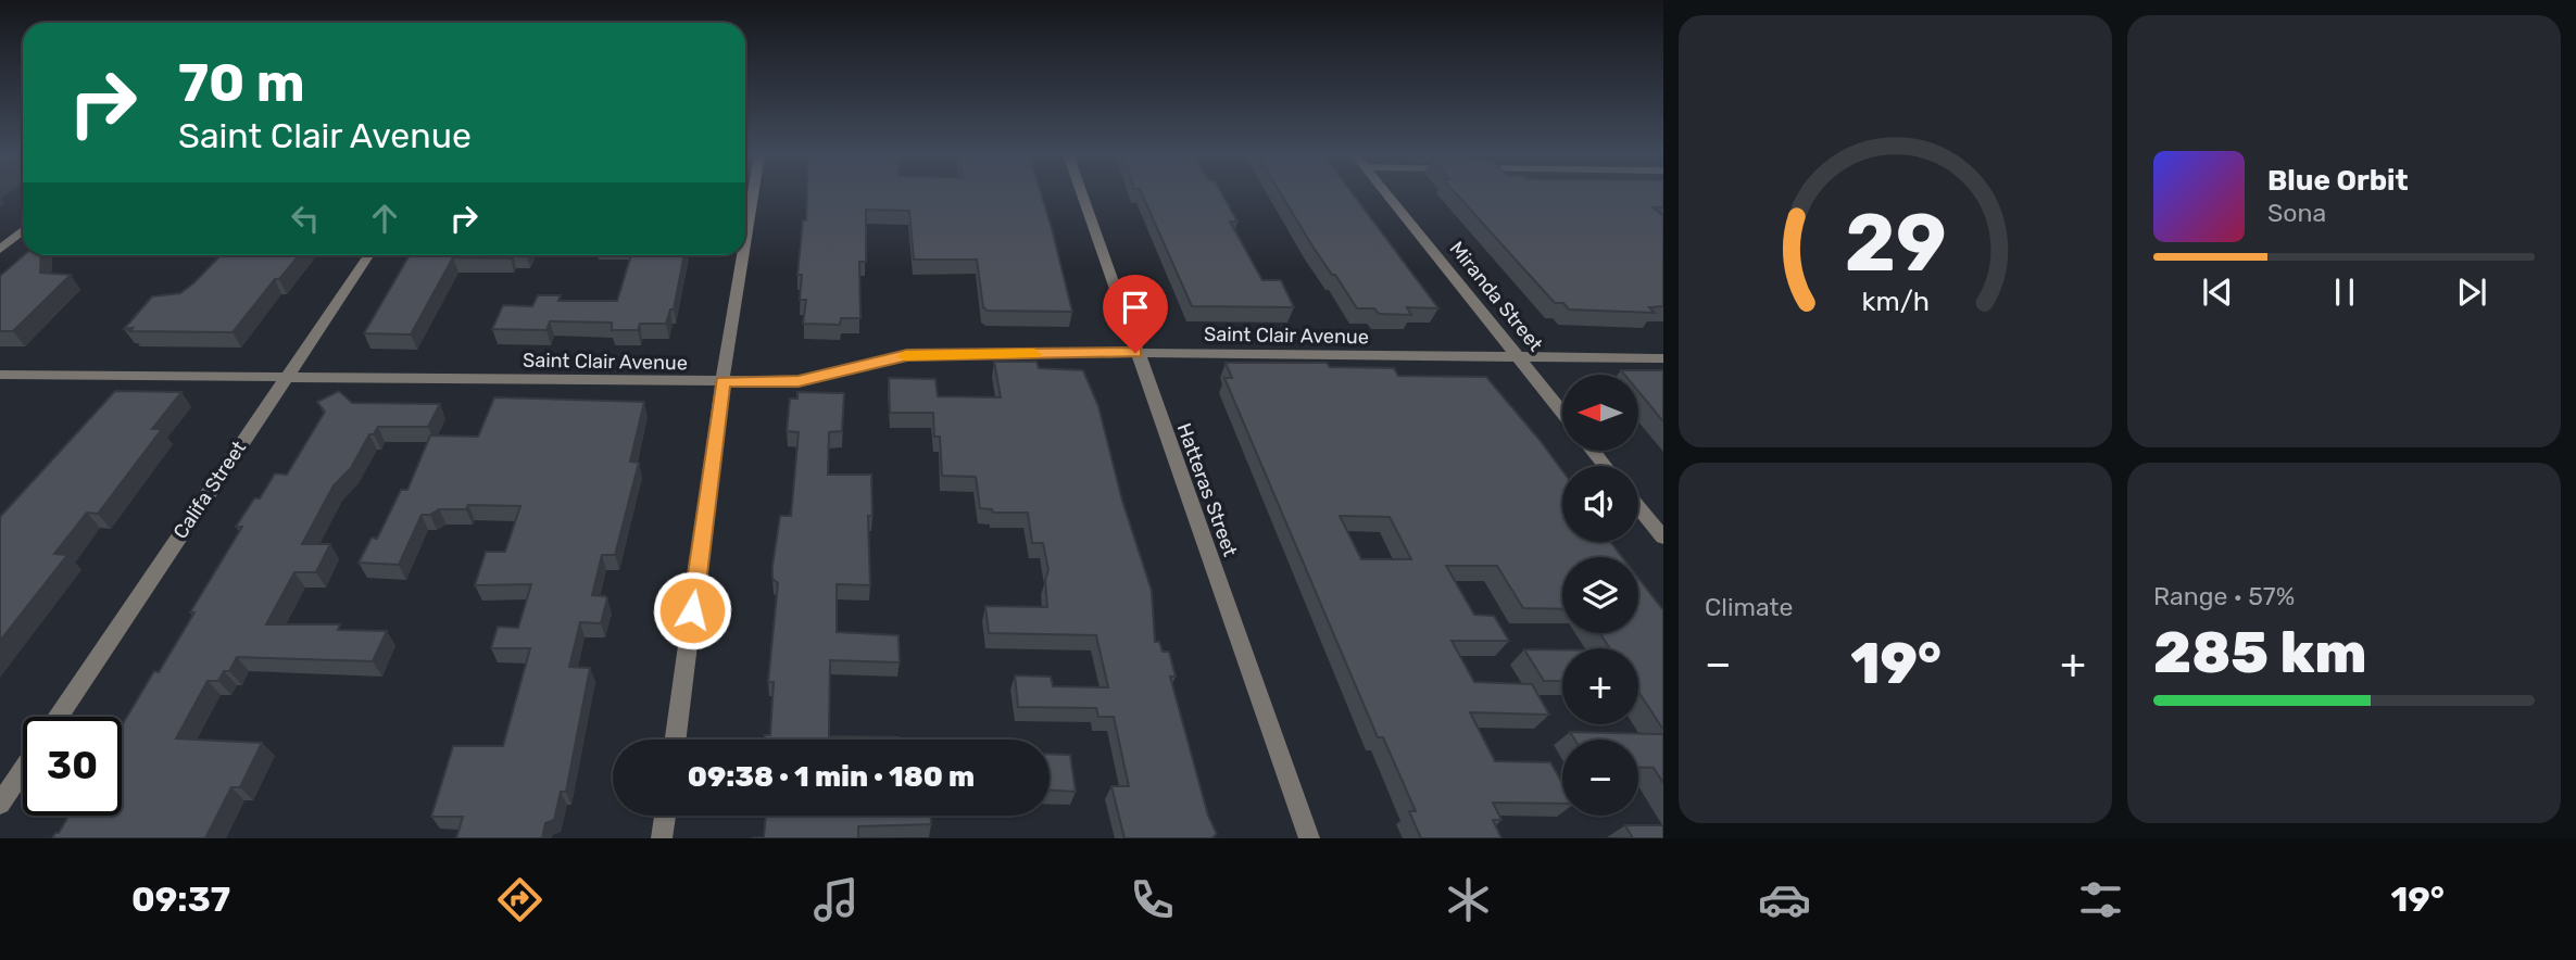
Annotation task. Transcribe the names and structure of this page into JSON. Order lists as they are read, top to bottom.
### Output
{
  "streets": {
    "street": [
      "Miranda Street",
      "Saint Clair Avenue",
      "Califa Street",
      "Hatteras Street"
    ]
  },
  "crossings": [
    ["Miranda Street", "Saint Clair Avenue"],
    ["Saint Clair Avenue", "Califa Street"],
    ["Saint Clair Avenue", "Hatteras Street"]
  ],
  "north": "left",
  "page": {
    "turn": ["70 m", "Saint Clair Avenue"],
    "song": ["Blue Orbit", "Sona"],
    "map_buttons": ["+", "−"],
    "tile": [
      "Climate",
      ["Range · 57%", "285 km"]
    ],
    "heat": ["−", "19°", "+"],
    "limit": "30",
    "trip": "09:38 · 1 min · 180 m",
    "tabs": ["09:37", "19°"],
    "gauge": ["29", "km/h"]
  }
}
